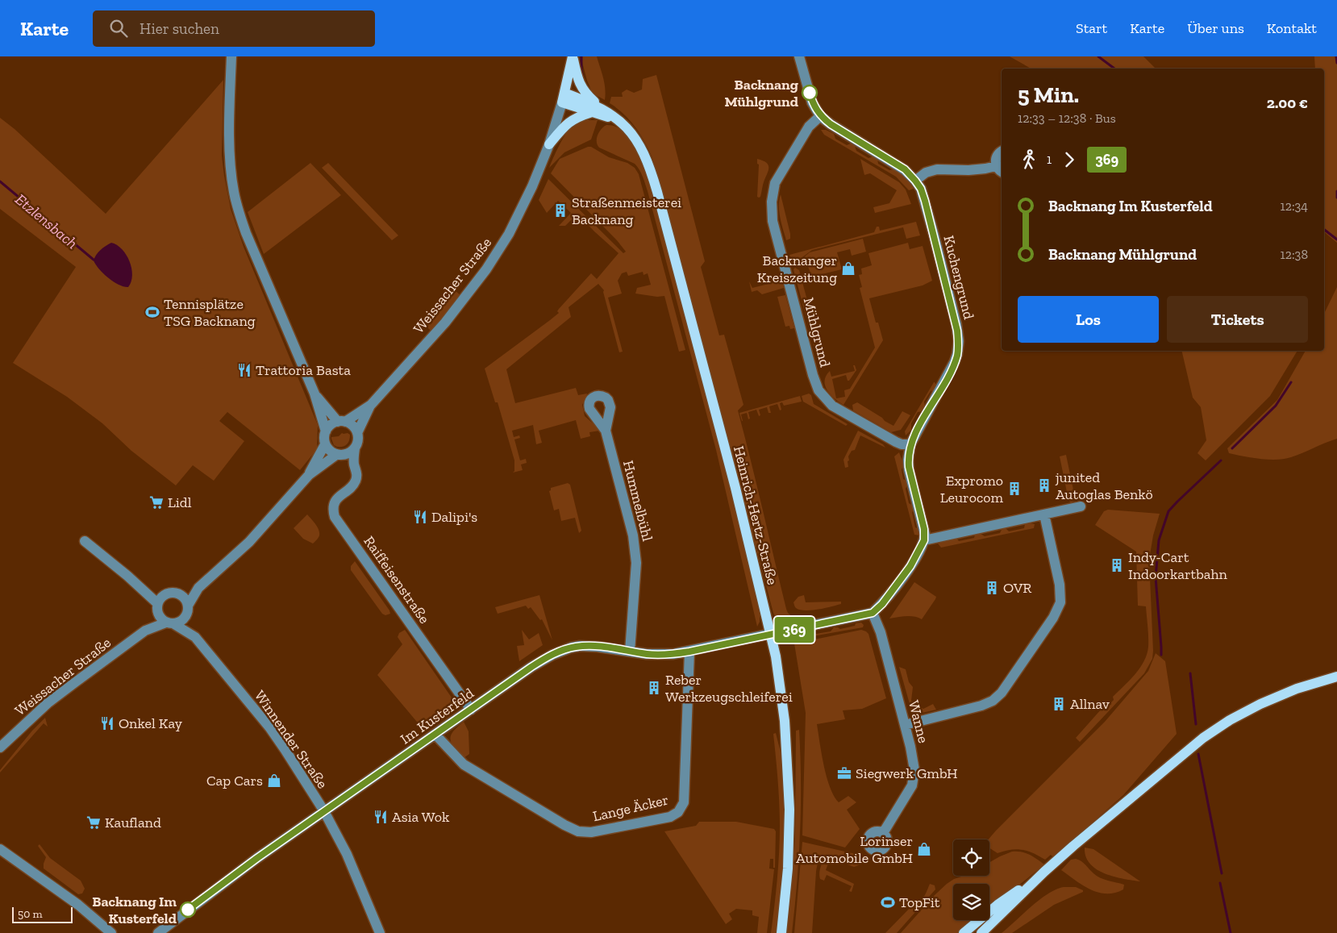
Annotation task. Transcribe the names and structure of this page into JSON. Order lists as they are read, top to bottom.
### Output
{
  "streets": {
    "main road": ["Weissacher Straße", "Heinrich-Hertz-Straße"],
    "street": [
      "Kuchengrund",
      "Mühlgrund",
      "Hummelbühl",
      "Raiffeisenstraße",
      "Im Kusterfeld",
      "Wanne",
      "Winnender Straße",
      "Lange Äcker"
    ]
  },
  "crossings": [
    ["Kuchengrund", "Mühlgrund"],
    ["Weissacher Straße", "Heinrich-Hertz-Straße"],
    ["Weissacher Straße", "Raiffeisenstraße"],
    ["Weissacher Straße", "Winnender Straße"],
    ["Hummelbühl", "Im Kusterfeld"],
    ["Heinrich-Hertz-Straße", "Im Kusterfeld"],
    ["Raiffeisenstraße", "Im Kusterfeld"],
    ["Im Kusterfeld", "Winnender Straße"],
    ["Im Kusterfeld", "Lange Äcker"]
  ],
  "water": ["Etzlensbach"],
  "places": {
    "other": ["Backnang Mühlgrund", "Backnang Im Kusterfeld"],
    "building": [
      "Straßenmeisterei Backnang",
      "junited Autoglas Benkö",
      "Expromo Leurocom",
      "Indy-Cart Indoorkartbahn",
      "OVR",
      "Reber Werkzeugschleiferei",
      "Allnav"
    ],
    "shop": ["Backnanger Kreiszeitung", "Cap Cars", "Lorinser Automobile GmbH"],
    "sports": ["Tennisplätze TSG Backnang", "TopFit"],
    "restaurant": [
      "Trattoria Basta",
      "Dalipi's",
      "Onkel Kay",
      "Asia Wok"
    ],
    "supermarket": ["Lidl", "Kaufland"],
    "office": ["Siegwerk GmbH"]
  },
  "lines": ["bus line 369"],
  "scale_bar": "50 m",
  "page": {
    "header": "Karte",
    "search": "Hier suchen",
    "nav": [
      "Start",
      "Karte",
      "Über uns",
      "Kontakt"
    ],
    "on_map": "369",
    "heading": ["5 Min.", "12:33 – 12:38 · Bus", "2.00 €"],
    "legs": ["1", "369"],
    "list": [
      {
        "name": "Backnang Im Kusterfeld",
        "value": "12:34"
      },
      {
        "name": "Backnang Mühlgrund",
        "value": "12:38"
      }
    ],
    "buttons": ["Los", "Tickets"],
    "scale": "50 m"
  }
}
